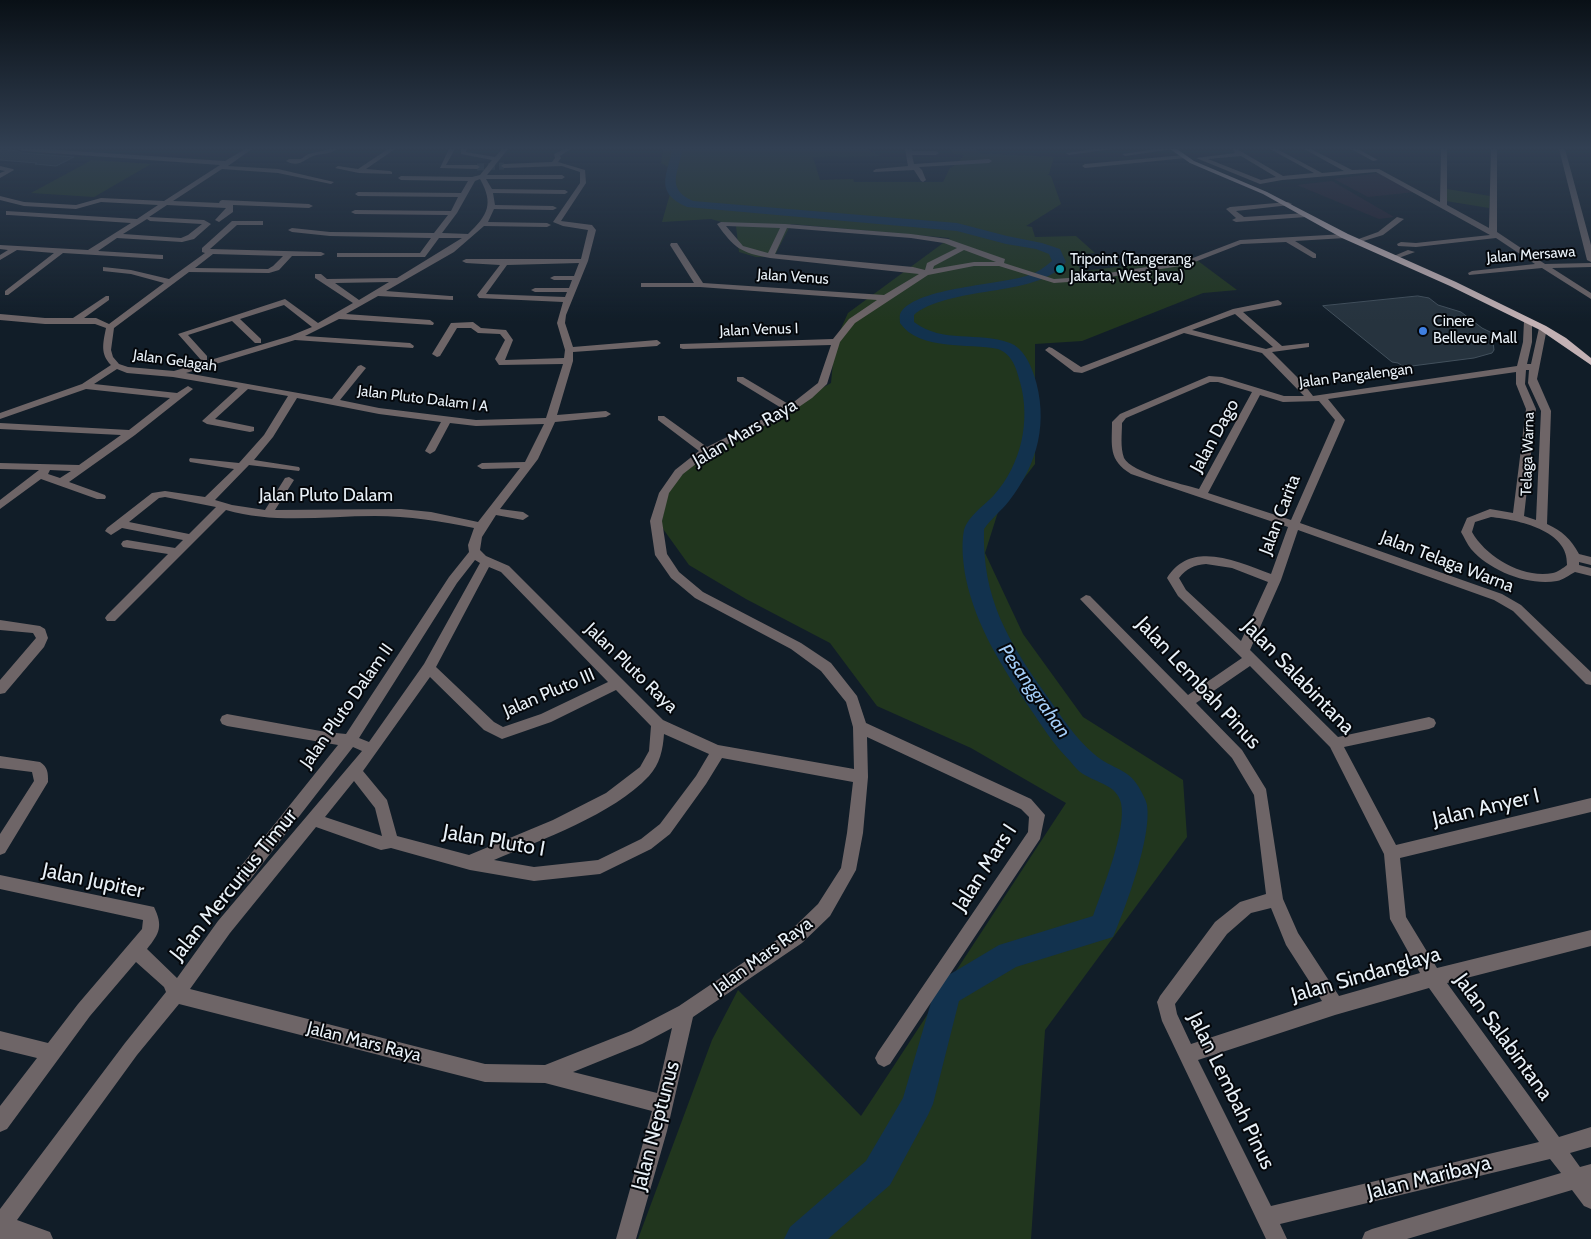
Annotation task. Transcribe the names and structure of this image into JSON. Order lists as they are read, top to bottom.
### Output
{
  "streets": {
    "street": [
      "Jalan Mersawa",
      "Jalan Venus",
      "Jalan Venus I",
      "Jalan Gelagah",
      "Jalan Pangalengan",
      "Jalan Pluto Dalam I A",
      "Jalan Mars Raya",
      "Jalan Dago",
      "Telaga Warna",
      "Jalan Pluto Dalam",
      "Jalan Carita",
      "Jalan Telaga Warna",
      "Jalan Pluto Raya",
      "Jalan Salabintana",
      "Jalan Lembah Pinus",
      "Jalan Pluto III",
      "Jalan Pluto Dalam II",
      "Jalan Anyer I",
      "Jalan Pluto I",
      "Jalan Mars I",
      "Jalan Jupiter",
      "Jalan Mercurius Timur",
      "Jalan Sindanglaya",
      "Jalan Neptunus",
      "Jalan Maribaya"
    ]
  },
  "crossings": [
    ["Jalan Venus", "Jalan Mars Raya"],
    ["Jalan Venus I", "Jalan Mars Raya"],
    ["Jalan Gelagah", "Jalan Pluto Dalam I A"],
    ["Jalan Gelagah", "Jalan Pluto Dalam"],
    ["Jalan Pangalengan", "Jalan Dago"],
    ["Jalan Pangalengan", "Telaga Warna"],
    ["Jalan Pangalengan", "Jalan Carita"],
    ["Jalan Pangalengan", "Jalan Telaga Warna"],
    ["Jalan Pluto Dalam I A", "Jalan Pluto Dalam"],
    ["Jalan Mars Raya", "Jalan Pluto Raya"],
    ["Jalan Mars Raya", "Jalan Mars I"],
    ["Jalan Mars Raya", "Jalan Mercurius Timur"],
    ["Jalan Mars Raya", "Jalan Neptunus"],
    ["Jalan Dago", "Jalan Telaga Warna"],
    ["Jalan Carita", "Jalan Telaga Warna"],
    ["Jalan Carita", "Jalan Salabintana"],
    ["Jalan Pluto Raya", "Jalan Pluto III"],
    ["Jalan Pluto Raya", "Jalan Pluto I"],
    ["Jalan Pluto Raya", "Jalan Mercurius Timur"],
    ["Jalan Salabintana", "Jalan Anyer I"],
    ["Jalan Salabintana", "Jalan Sindanglaya"],
    ["Jalan Salabintana", "Jalan Maribaya"],
    ["Jalan Lembah Pinus", "Jalan Sindanglaya"],
    ["Jalan Lembah Pinus", "Jalan Maribaya"],
    ["Jalan Pluto III", "Jalan Mercurius Timur"],
    ["Jalan Pluto I", "Jalan Mercurius Timur"]
  ],
  "water": ["Pesanggrahan"],
  "places": ["Tripoint (Tangerang, Jakarta, West Java)", "Cinere Bellevue Mall"]
}
